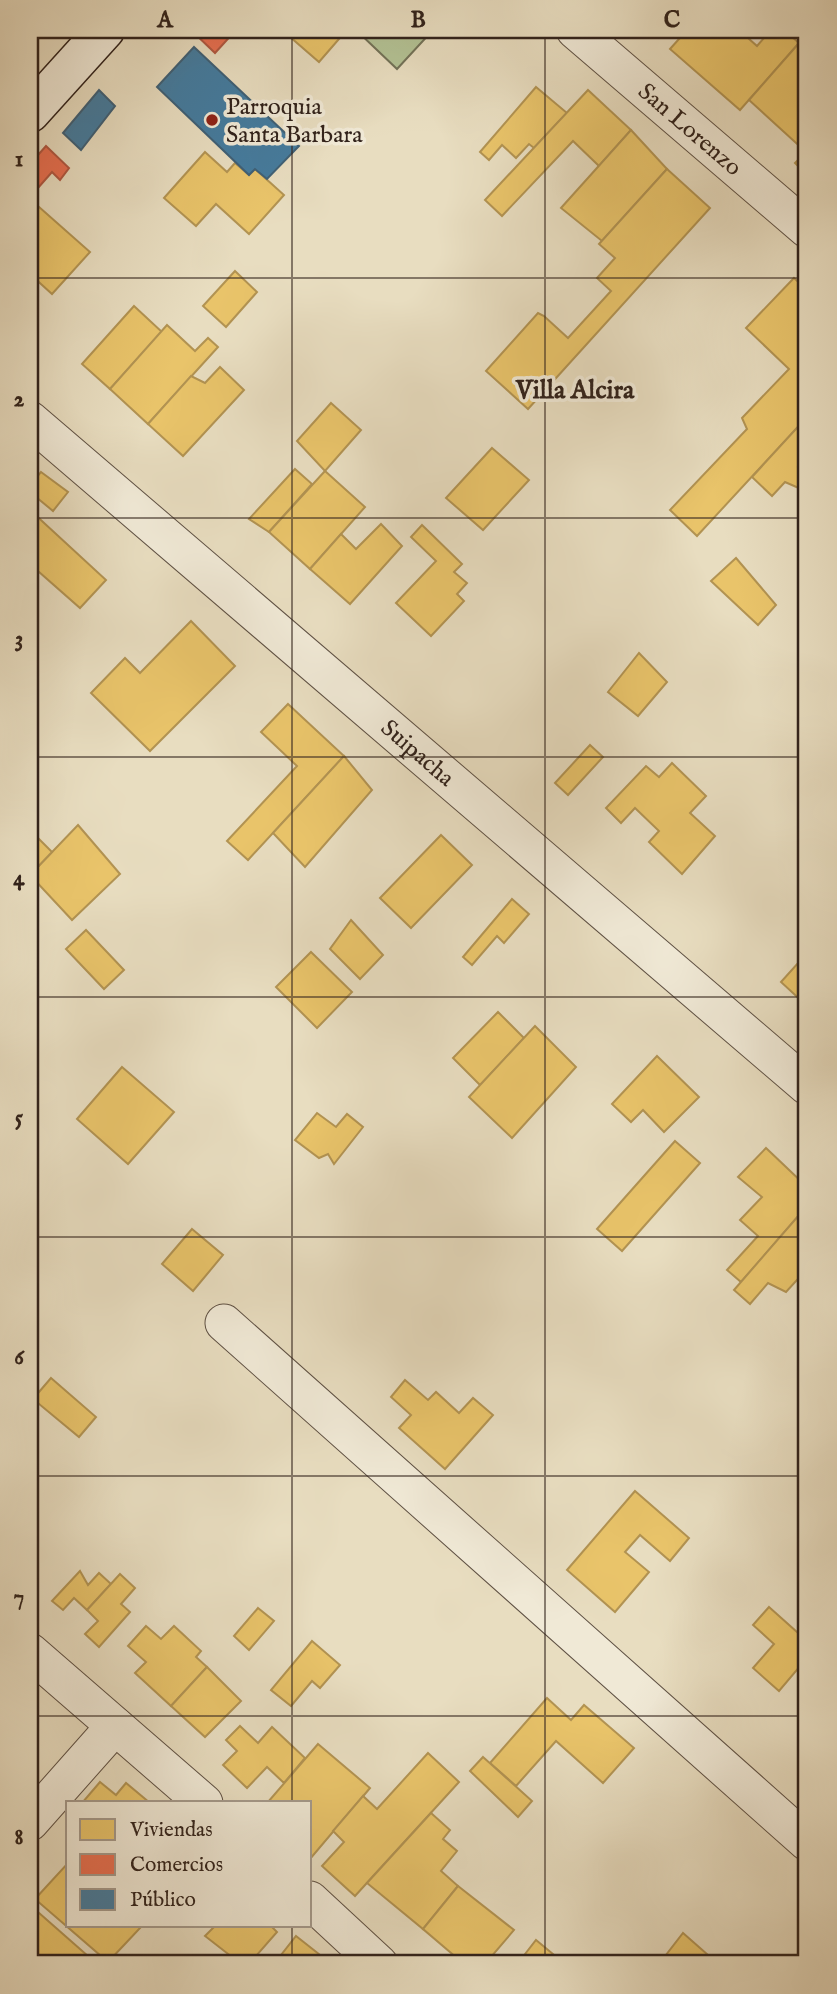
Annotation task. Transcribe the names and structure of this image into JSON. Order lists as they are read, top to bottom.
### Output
{
  "streets": {
    "street": ["San Lorenzo", "Suipacha"]
  },
  "districts": ["Villa Alcira"],
  "places": ["Parroquia Santa Barbara"],
  "legend": ["Viviendas", "Comercios", "Público"],
  "grid": {
    "columns": ["A", "B", "C"],
    "rows": [
      "1",
      "2",
      "3",
      "4",
      "5",
      "6",
      "7",
      "8"
    ]
  }
}
